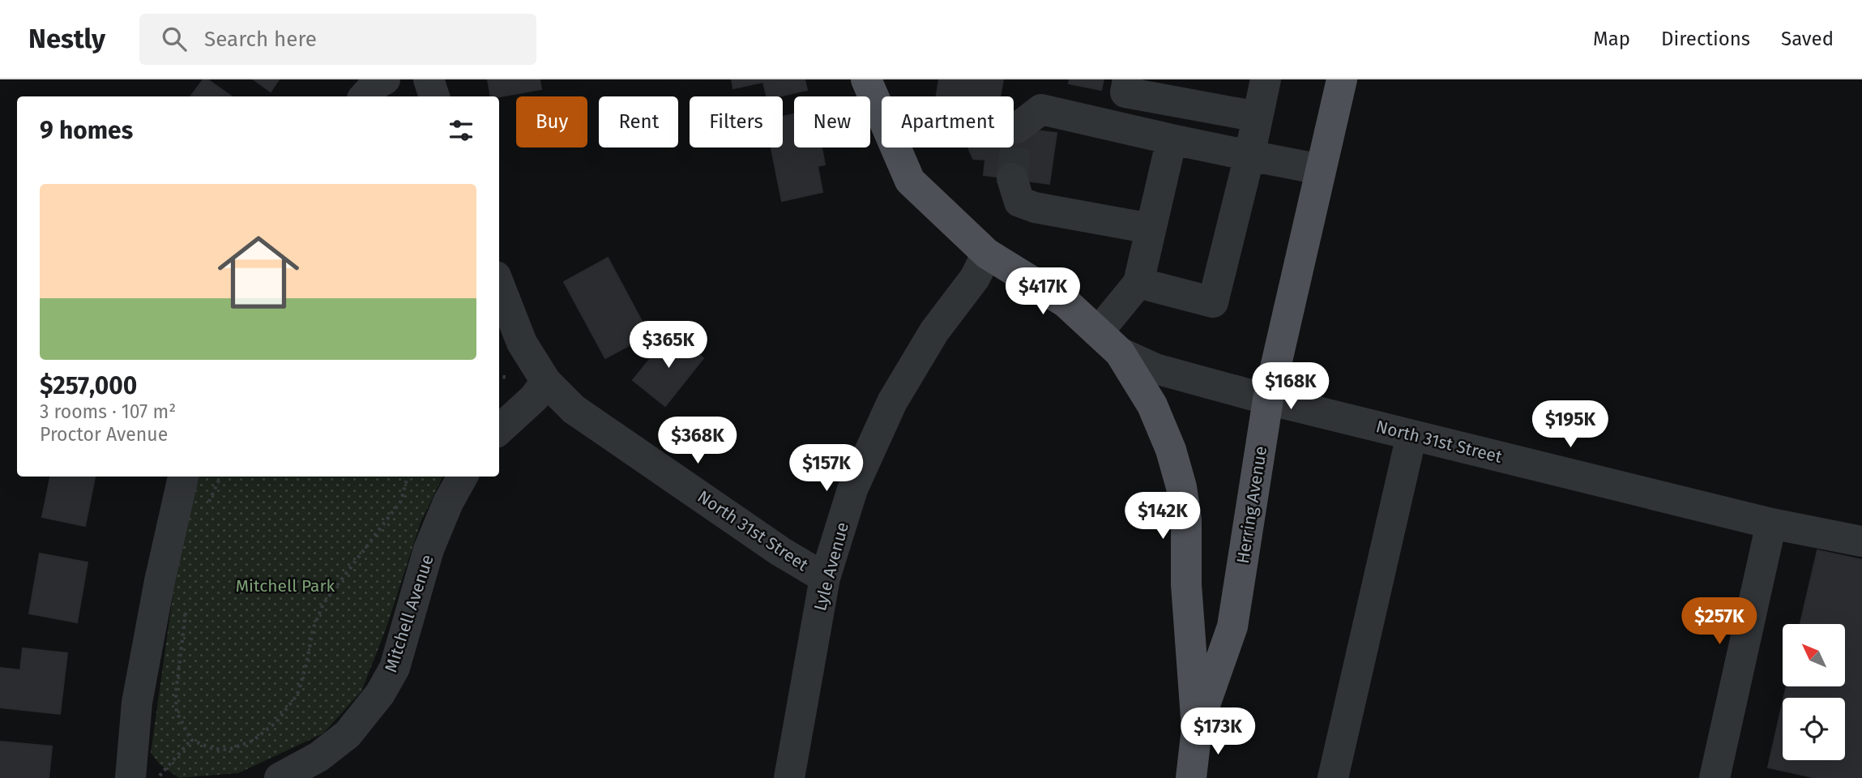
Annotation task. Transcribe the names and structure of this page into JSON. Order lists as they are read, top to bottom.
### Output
{
  "streets": {
    "main road": ["Herring Avenue"],
    "street": ["North 31st Street", "Lyle Avenue", "Mitchell Avenue"]
  },
  "crossings": [
    ["North 31st Street", "Herring Avenue"],
    ["North 31st Street", "Lyle Avenue"]
  ],
  "parks": ["Mitchell Park"],
  "north": "top left",
  "page": {
    "header": "Nestly",
    "search": "Search here",
    "nav": ["Map", "Directions", "Saved"],
    "chip": [
      "Buy",
      "Rent",
      "Filters",
      "New",
      "Apartment"
    ],
    "heading": "9 homes",
    "list": [
      {
        "name": "$257,000",
        "note": "3 rooms · 107 m² · Proctor Avenue"
      }
    ],
    "price": [
      "$417K",
      "$365K",
      "$168K",
      "$195K",
      "$368K",
      "$157K",
      "$142K",
      "$257K",
      "$173K"
    ]
  }
}
